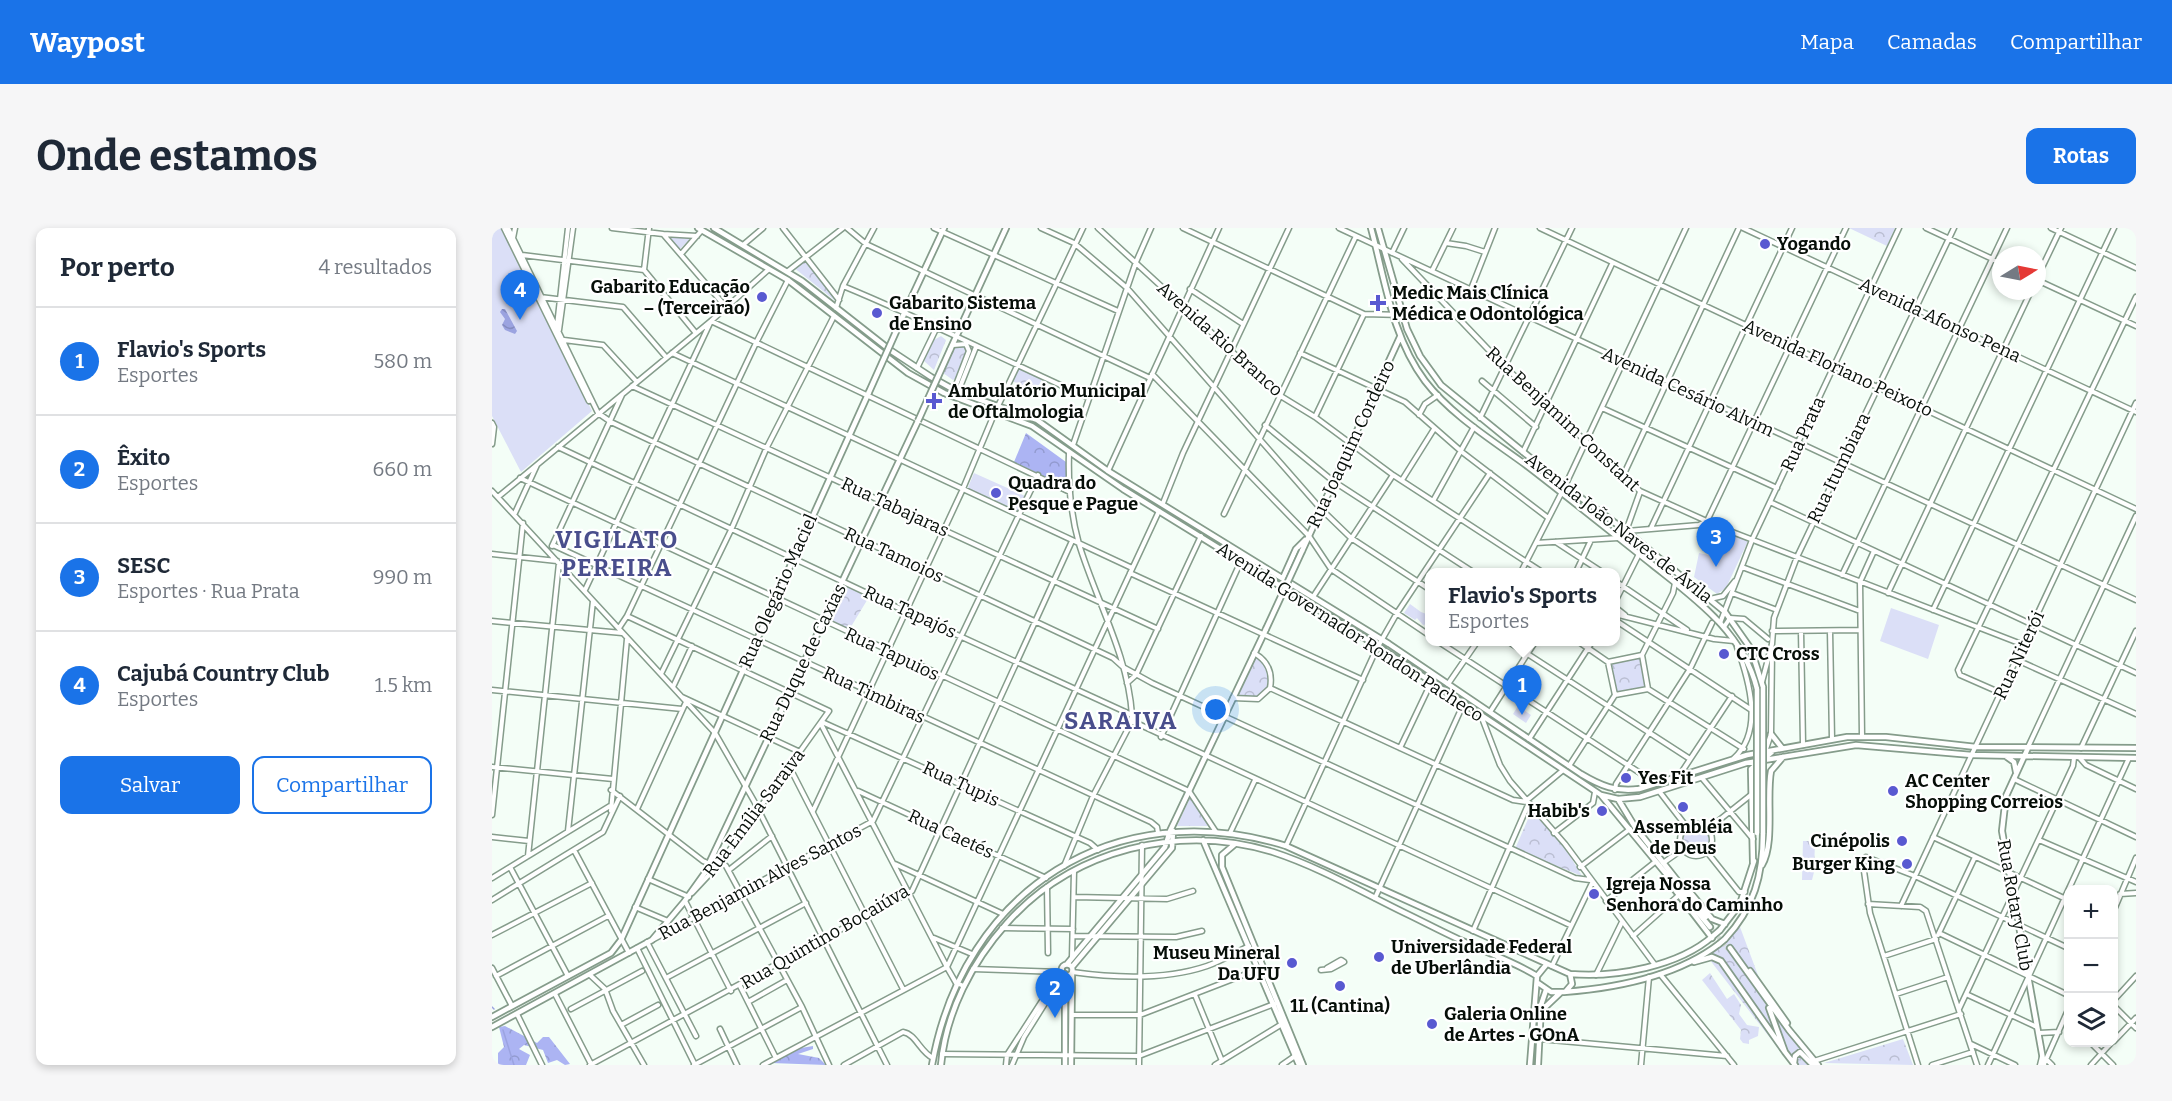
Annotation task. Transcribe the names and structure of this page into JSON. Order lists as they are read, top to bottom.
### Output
{
  "streets": {
    "main road": [
      "Rua Joaquim Cordeiro",
      "Avenida João Naves de Ávila",
      "Rua Olegário Maciel",
      "Avenida Governador Rondon Pacheco",
      "Rua Duque de Caxias",
      "Rua Benjamin Alves Santos",
      "Rua Rotary Club"
    ],
    "street": [
      "Avenida Afonso Pena",
      "Avenida Rio Branco",
      "Avenida Floriano Peixoto",
      "Avenida Cesário Alvim",
      "Rua Benjamim Constant",
      "Rua Prata",
      "Rua Itumbiara",
      "Rua Tabajaras",
      "Rua Tamoios",
      "Rua Tapajós",
      "Rua Tapuios",
      "Rua Niterói",
      "Rua Timbiras",
      "Rua Tupis",
      "Rua Emília Saraiva",
      "Rua Caetés",
      "Rua Quintino Bocaiúva"
    ]
  },
  "crossings": [
    ["Avenida Afonso Pena", "Rua Prata"],
    ["Avenida Afonso Pena", "Rua Itumbiara"],
    ["Avenida Afonso Pena", "Rua Niterói"],
    ["Avenida Rio Branco", "Rua Joaquim Cordeiro"],
    ["Avenida Floriano Peixoto", "Rua Prata"],
    ["Avenida Floriano Peixoto", "Rua Itumbiara"],
    ["Avenida Floriano Peixoto", "Rua Niterói"],
    ["Avenida Cesário Alvim", "Rua Benjamim Constant"],
    ["Avenida Cesário Alvim", "Rua Prata"],
    ["Avenida Cesário Alvim", "Rua Itumbiara"],
    ["Avenida Cesário Alvim", "Avenida João Naves de Ávila"],
    ["Avenida Cesário Alvim", "Rua Niterói"],
    ["Rua Benjamim Constant", "Rua Prata"],
    ["Rua Benjamim Constant", "Rua Itumbiara"],
    ["Rua Benjamim Constant", "Rua Niterói"],
    ["Rua Prata", "Avenida João Naves de Ávila"],
    ["Rua Joaquim Cordeiro", "Avenida João Naves de Ávila"],
    ["Rua Joaquim Cordeiro", "Rua Tamoios"],
    ["Rua Joaquim Cordeiro", "Rua Tapuios"],
    ["Rua Itumbiara", "Avenida João Naves de Ávila"],
    ["Rua Tabajaras", "Rua Olegário Maciel"],
    ["Rua Tabajaras", "Rua Duque de Caxias"],
    ["Rua Tabajaras", "Rua Benjamin Alves Santos"],
    ["Rua Tabajaras", "Rua Quintino Bocaiúva"],
    ["Avenida João Naves de Ávila", "Avenida Governador Rondon Pacheco"],
    ["Rua Tamoios", "Rua Olegário Maciel"],
    ["Rua Tamoios", "Rua Duque de Caxias"],
    ["Rua Tamoios", "Rua Benjamin Alves Santos"],
    ["Rua Tamoios", "Rua Quintino Bocaiúva"],
    ["Rua Olegário Maciel", "Rua Tapajós"],
    ["Rua Olegário Maciel", "Rua Tapuios"],
    ["Rua Olegário Maciel", "Rua Timbiras"],
    ["Rua Tapajós", "Rua Duque de Caxias"],
    ["Rua Tapajós", "Rua Benjamin Alves Santos"],
    ["Rua Tapajós", "Rua Quintino Bocaiúva"],
    ["Avenida Governador Rondon Pacheco", "Rua Niterói"],
    ["Avenida Governador Rondon Pacheco", "Rua Rotary Club"],
    ["Rua Tapuios", "Rua Duque de Caxias"],
    ["Rua Tapuios", "Rua Benjamin Alves Santos"],
    ["Rua Tapuios", "Rua Quintino Bocaiúva"],
    ["Rua Duque de Caxias", "Rua Timbiras"],
    ["Rua Duque de Caxias", "Rua Emília Saraiva"],
    ["Rua Timbiras", "Rua Benjamin Alves Santos"],
    ["Rua Timbiras", "Rua Quintino Bocaiúva"],
    ["Rua Tupis", "Rua Emília Saraiva"],
    ["Rua Tupis", "Rua Benjamin Alves Santos"],
    ["Rua Tupis", "Rua Quintino Bocaiúva"],
    ["Rua Caetés", "Rua Benjamin Alves Santos"],
    ["Rua Caetés", "Rua Quintino Bocaiúva"]
  ],
  "districts": ["VIGILATO PEREIRA", "SARAIVA"],
  "places": {
    "other": [
      "Yogando",
      "Gabarito Educação – (Terceirão)",
      "Gabarito Sistema de Ensino",
      "Quadra do Pesque e Pague",
      "CTC Cross",
      "Yes Fit",
      "AC Center Shopping Correios",
      "Assembléia de Deus",
      "Habib's",
      "Cinépolis",
      "Burger King",
      "Igreja Nossa Senhora do Caminho",
      "Universidade Federal de Uberlândia",
      "Museu Mineral Da UFU",
      "1L (Cantina)",
      "Galeria Online de Artes - GOnA"
    ],
    "health": ["Medic Mais Clínica Médica e Odontológica", "Ambulatório Municipal de Oftalmologia"]
  },
  "north": "right",
  "page": {
    "header": "Waypost",
    "nav": ["Mapa", "Camadas", "Compartilhar"],
    "buttons": [
      "Rotas",
      ["Salvar", "Compartilhar"]
    ],
    "title": "Onde estamos",
    "heading": ["Por perto", "4 resultados"],
    "pins": [
      "4",
      "3",
      "1",
      "2"
    ],
    "list": [
      {
        "mark": "1",
        "name": "Flavio's Sports",
        "note": "Esportes",
        "value": "580 m"
      },
      {
        "mark": "2",
        "name": "Êxito",
        "note": "Esportes",
        "value": "660 m"
      },
      {
        "mark": "3",
        "name": "SESC",
        "note": "Esportes · Rua Prata",
        "value": "990 m"
      },
      {
        "mark": "4",
        "name": "Cajubá Country Club",
        "note": "Esportes",
        "value": "1.5 km"
      }
    ],
    "popup": ["Flavio's Sports", "Esportes"],
    "map_buttons": ["+", "−"]
  }
}
